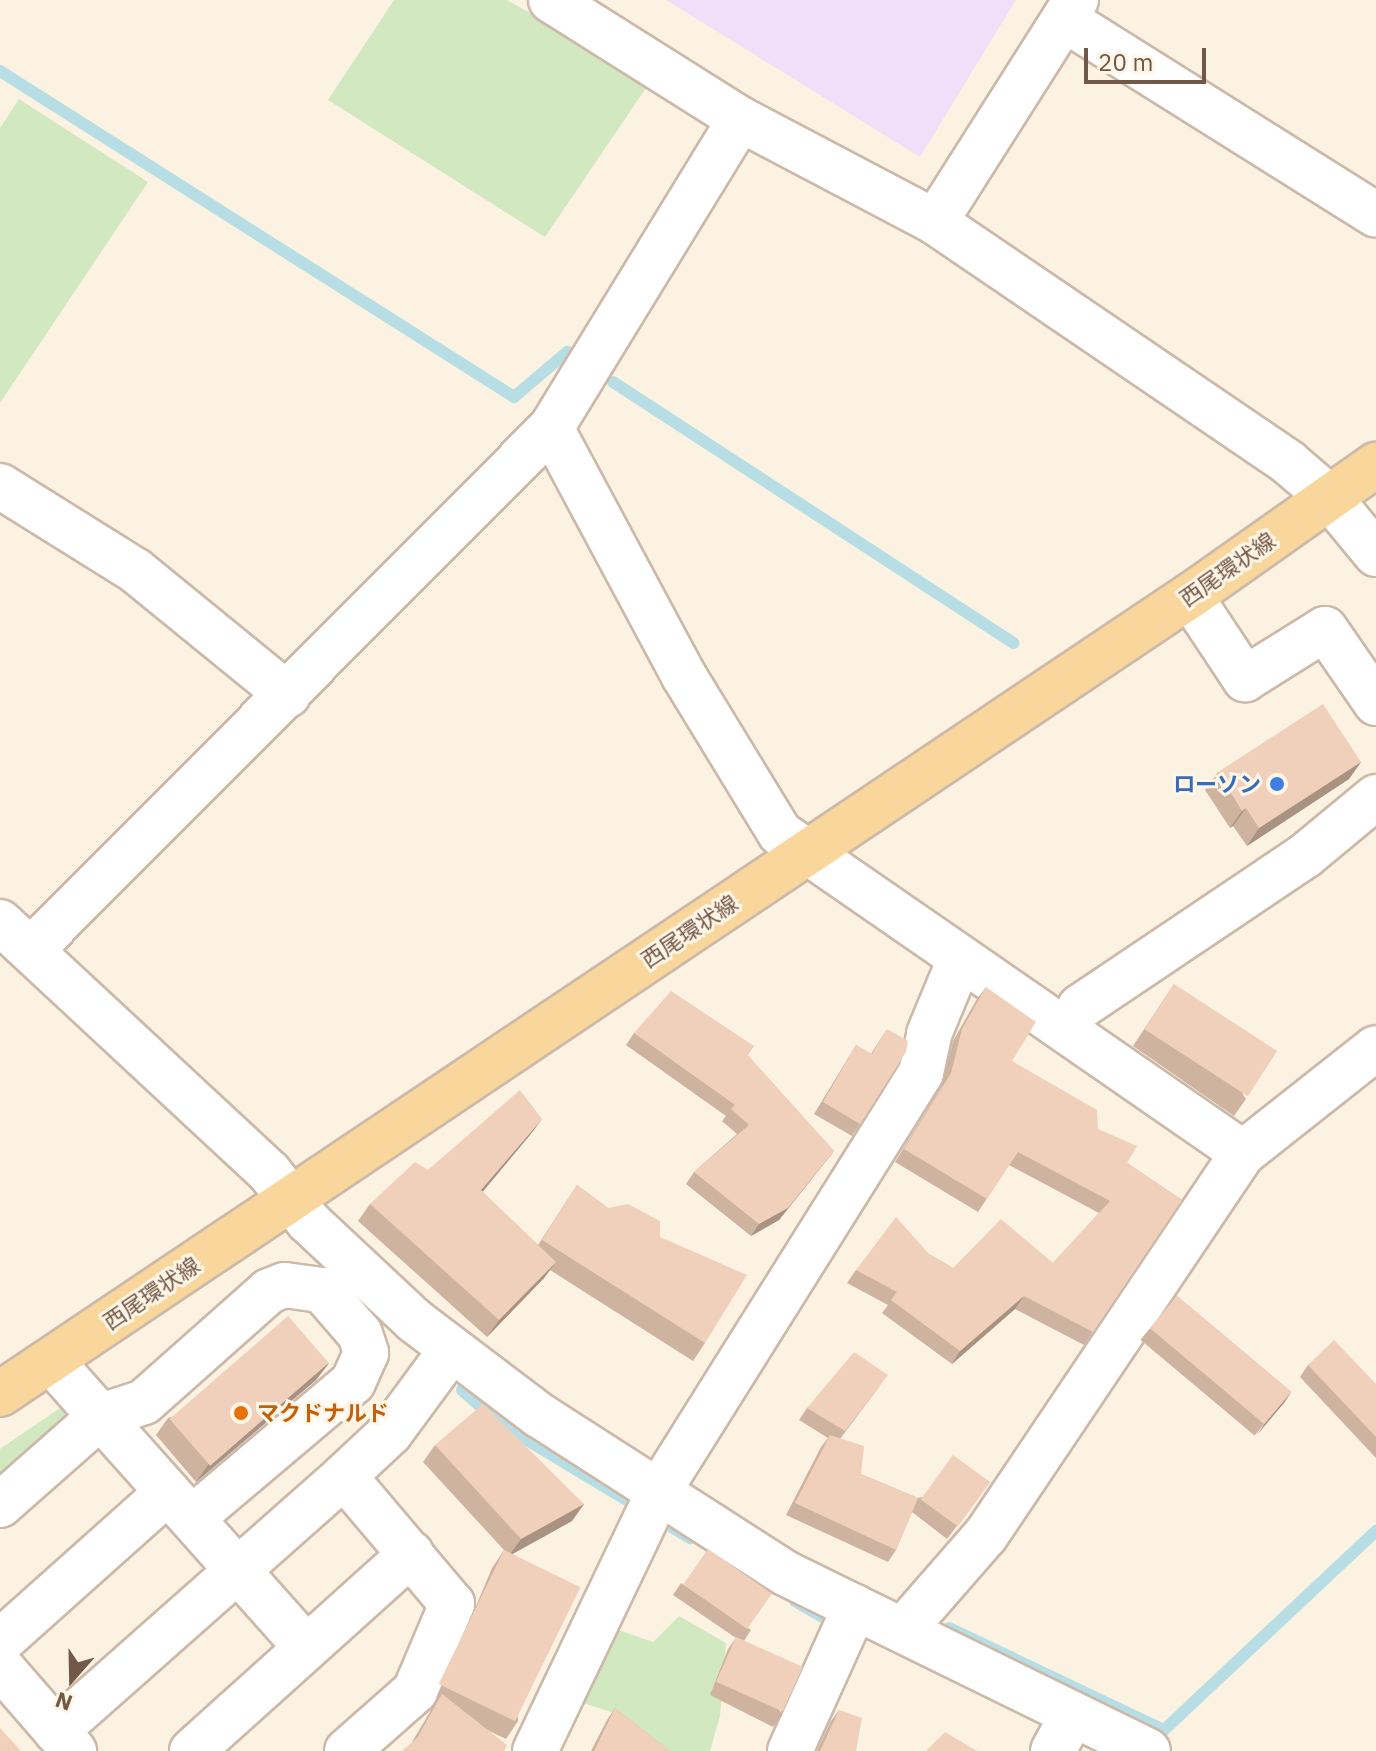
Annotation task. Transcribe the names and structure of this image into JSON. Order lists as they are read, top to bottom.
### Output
{
  "streets": {
    "main road": ["西尾環状線"]
  },
  "places": ["ローソン", "マクドナルド"],
  "scale_bar": "20 m",
  "north": "bottom"
}
